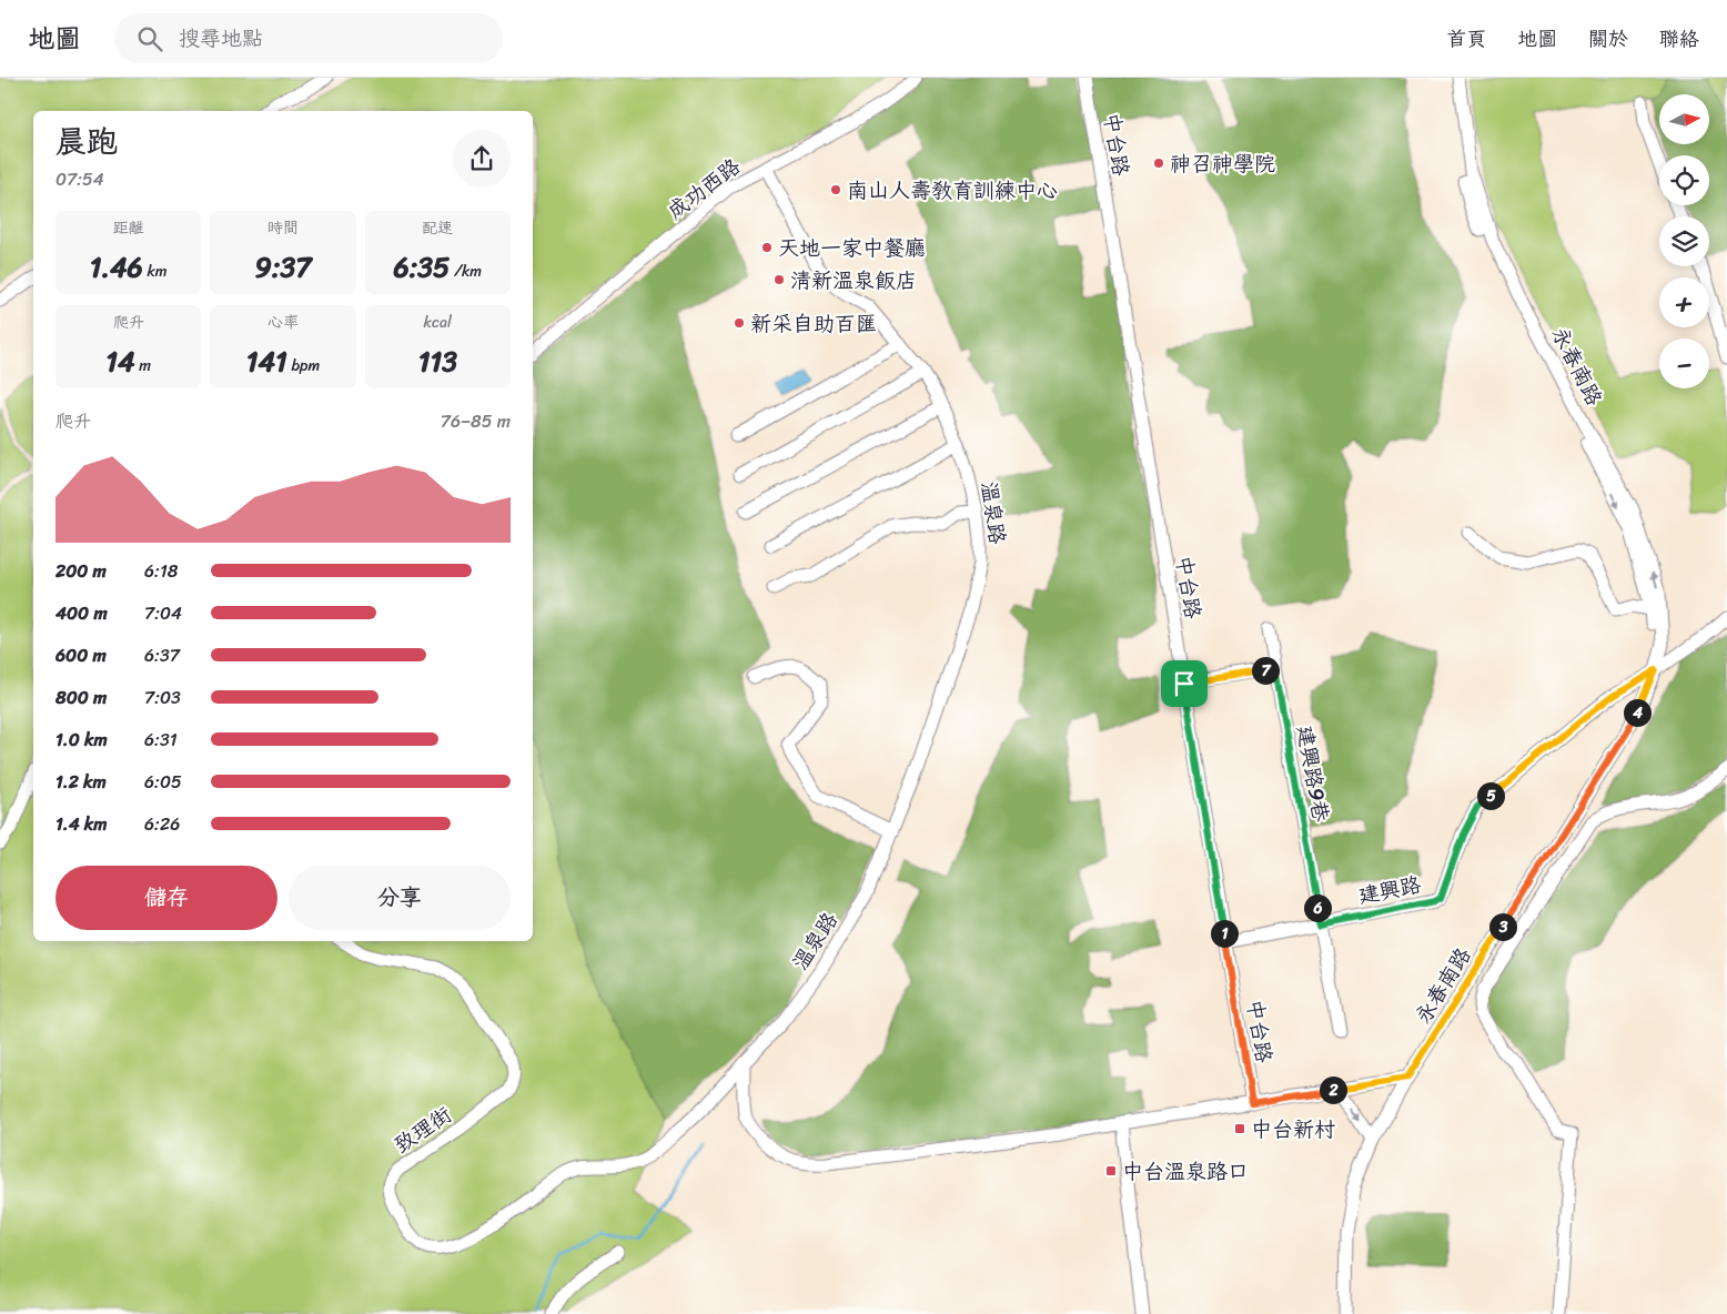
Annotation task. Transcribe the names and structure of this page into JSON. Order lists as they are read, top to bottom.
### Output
{
  "streets": {
    "street": [
      "中台路",
      "成功西路",
      "永春南路",
      "溫泉路",
      "建興路9巷",
      "建興路",
      "致理街"
    ]
  },
  "crossings": [
    ["中台路", "建興路"],
    ["成功西路", "溫泉路"],
    ["永春南路", "建興路"],
    ["溫泉路", "致理街"],
    ["建興路9巷", "建興路"]
  ],
  "places": {
    "other": [
      "神召神學院",
      "南山人壽教育訓練中心",
      "天地一家中餐廳",
      "清新溫泉飯店",
      "新采自助百匯"
    ],
    "transit": ["中台新村", "中台溫泉路口"]
  },
  "north": "right",
  "page": {
    "header": "地圖",
    "search": "搜尋地點",
    "nav": [
      "首頁",
      "地圖",
      "關於",
      "聯絡"
    ],
    "map_buttons": ["+", "−"],
    "heading": ["晨跑", "07:54"],
    "stats": [
      ["距離", "1.46 km"],
      ["時間", "9:37"],
      ["配速", "6:35 /km"],
      ["爬升", "14 m"],
      ["心率", "141 bpm"],
      ["kcal", "113"]
    ],
    "chart": ["爬升", "76–85 m"],
    "list": [
      {
        "name": "200 m",
        "note": "6:18"
      },
      {
        "name": "400 m",
        "note": "7:04"
      },
      {
        "name": "600 m",
        "note": "6:37"
      },
      {
        "name": "800 m",
        "note": "7:03"
      },
      {
        "name": "1.0 km",
        "note": "6:31"
      },
      {
        "name": "1.2 km",
        "note": "6:05"
      },
      {
        "name": "1.4 km",
        "note": "6:26"
      }
    ],
    "pins": [
      "7",
      "4",
      "5",
      "6",
      "3",
      "1",
      "2"
    ],
    "buttons": ["儲存", "分享"]
  }
}
